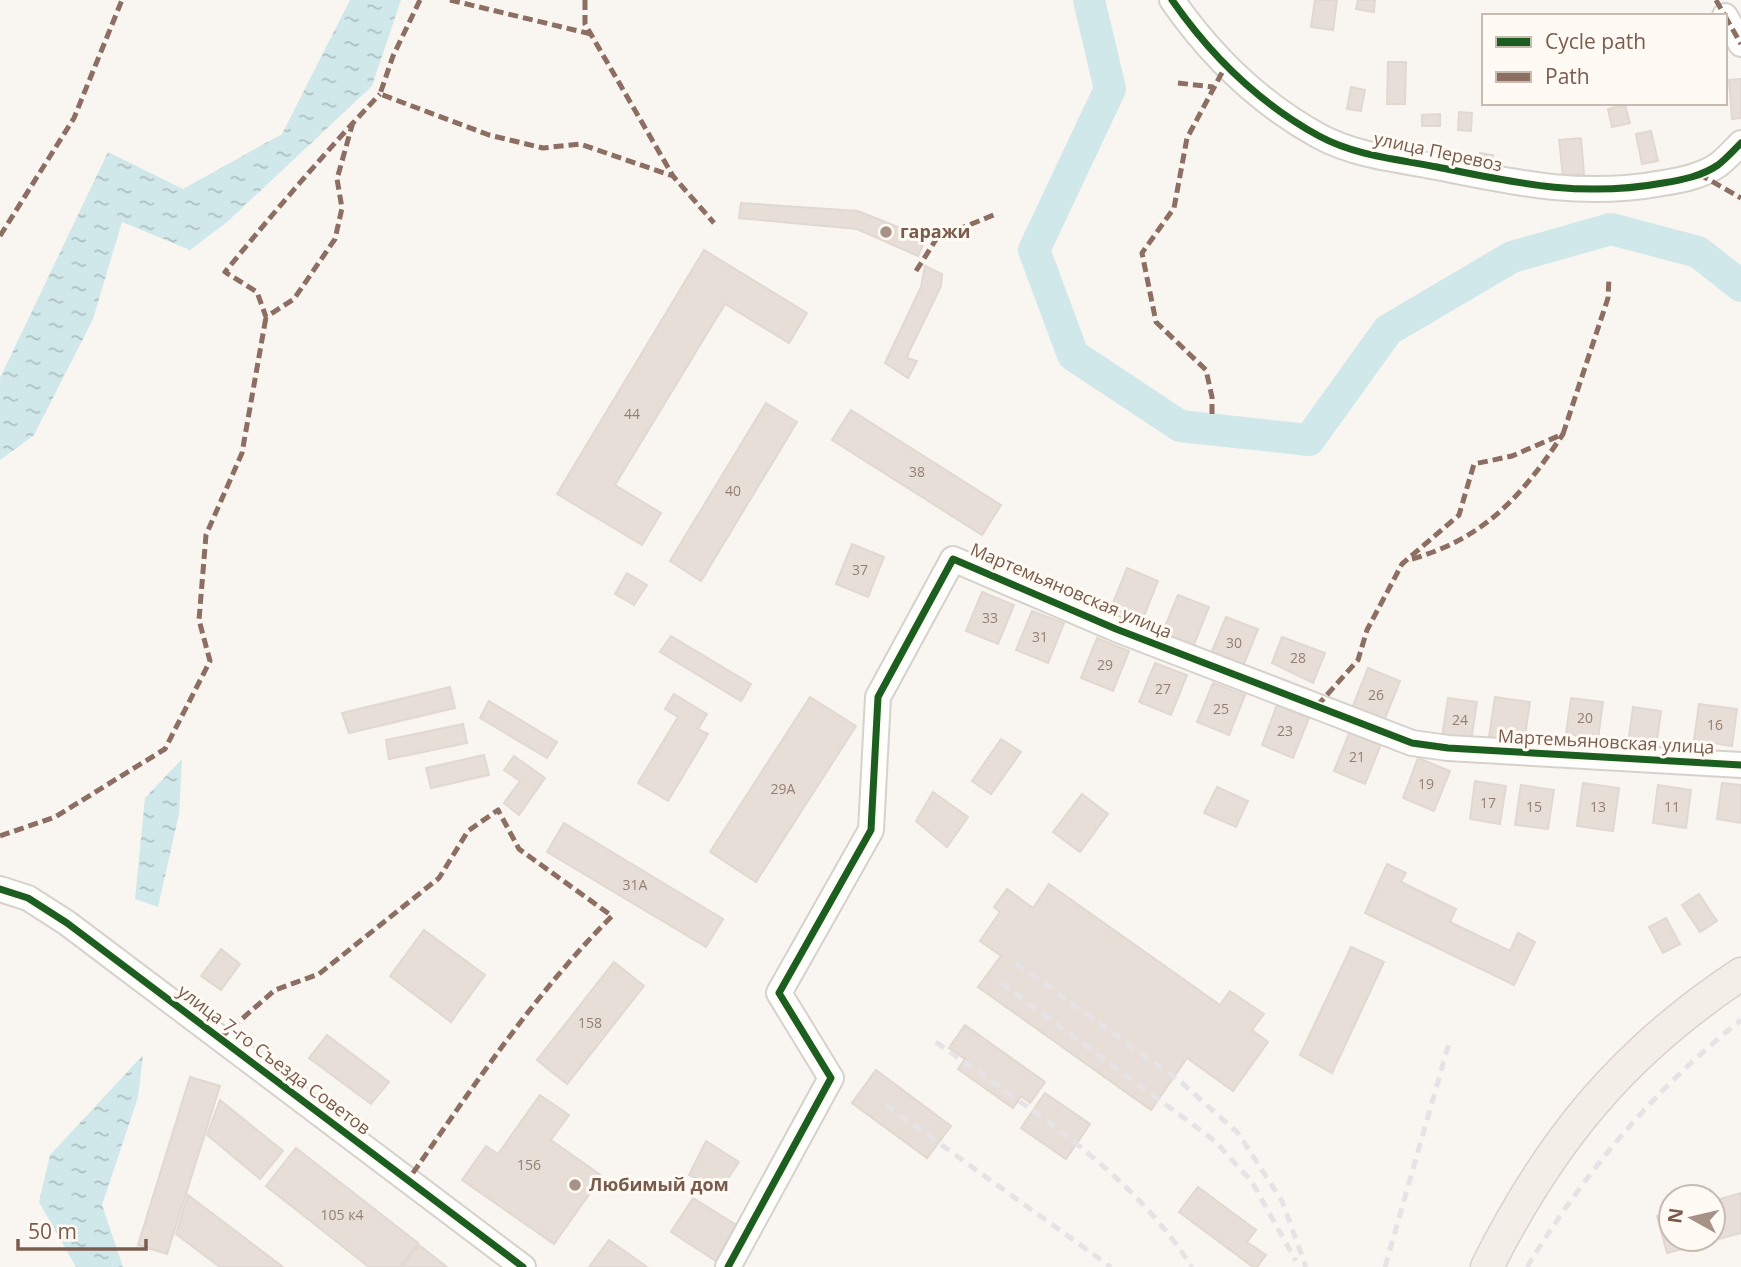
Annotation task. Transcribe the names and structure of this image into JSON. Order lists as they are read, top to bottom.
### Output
{
  "streets": {
    "street": ["улица Перевоз", "Мартемьяновская улица", "улица 7-го Съезда Советов"]
  },
  "places": ["гаражи", "Любимый дом"],
  "house_numbers": [
    "44",
    "38",
    "40",
    "37",
    "33",
    "31",
    "30",
    "28",
    "29",
    "27",
    "26",
    "25",
    "20",
    "24",
    "16",
    "23",
    "21",
    "19",
    "29А",
    "17",
    "15",
    "13",
    "11",
    "31А",
    "158",
    "156",
    "105 к4"
  ],
  "legend": ["Cycle path", "Path"],
  "scale_bar": "50 m",
  "north": "left"
}
